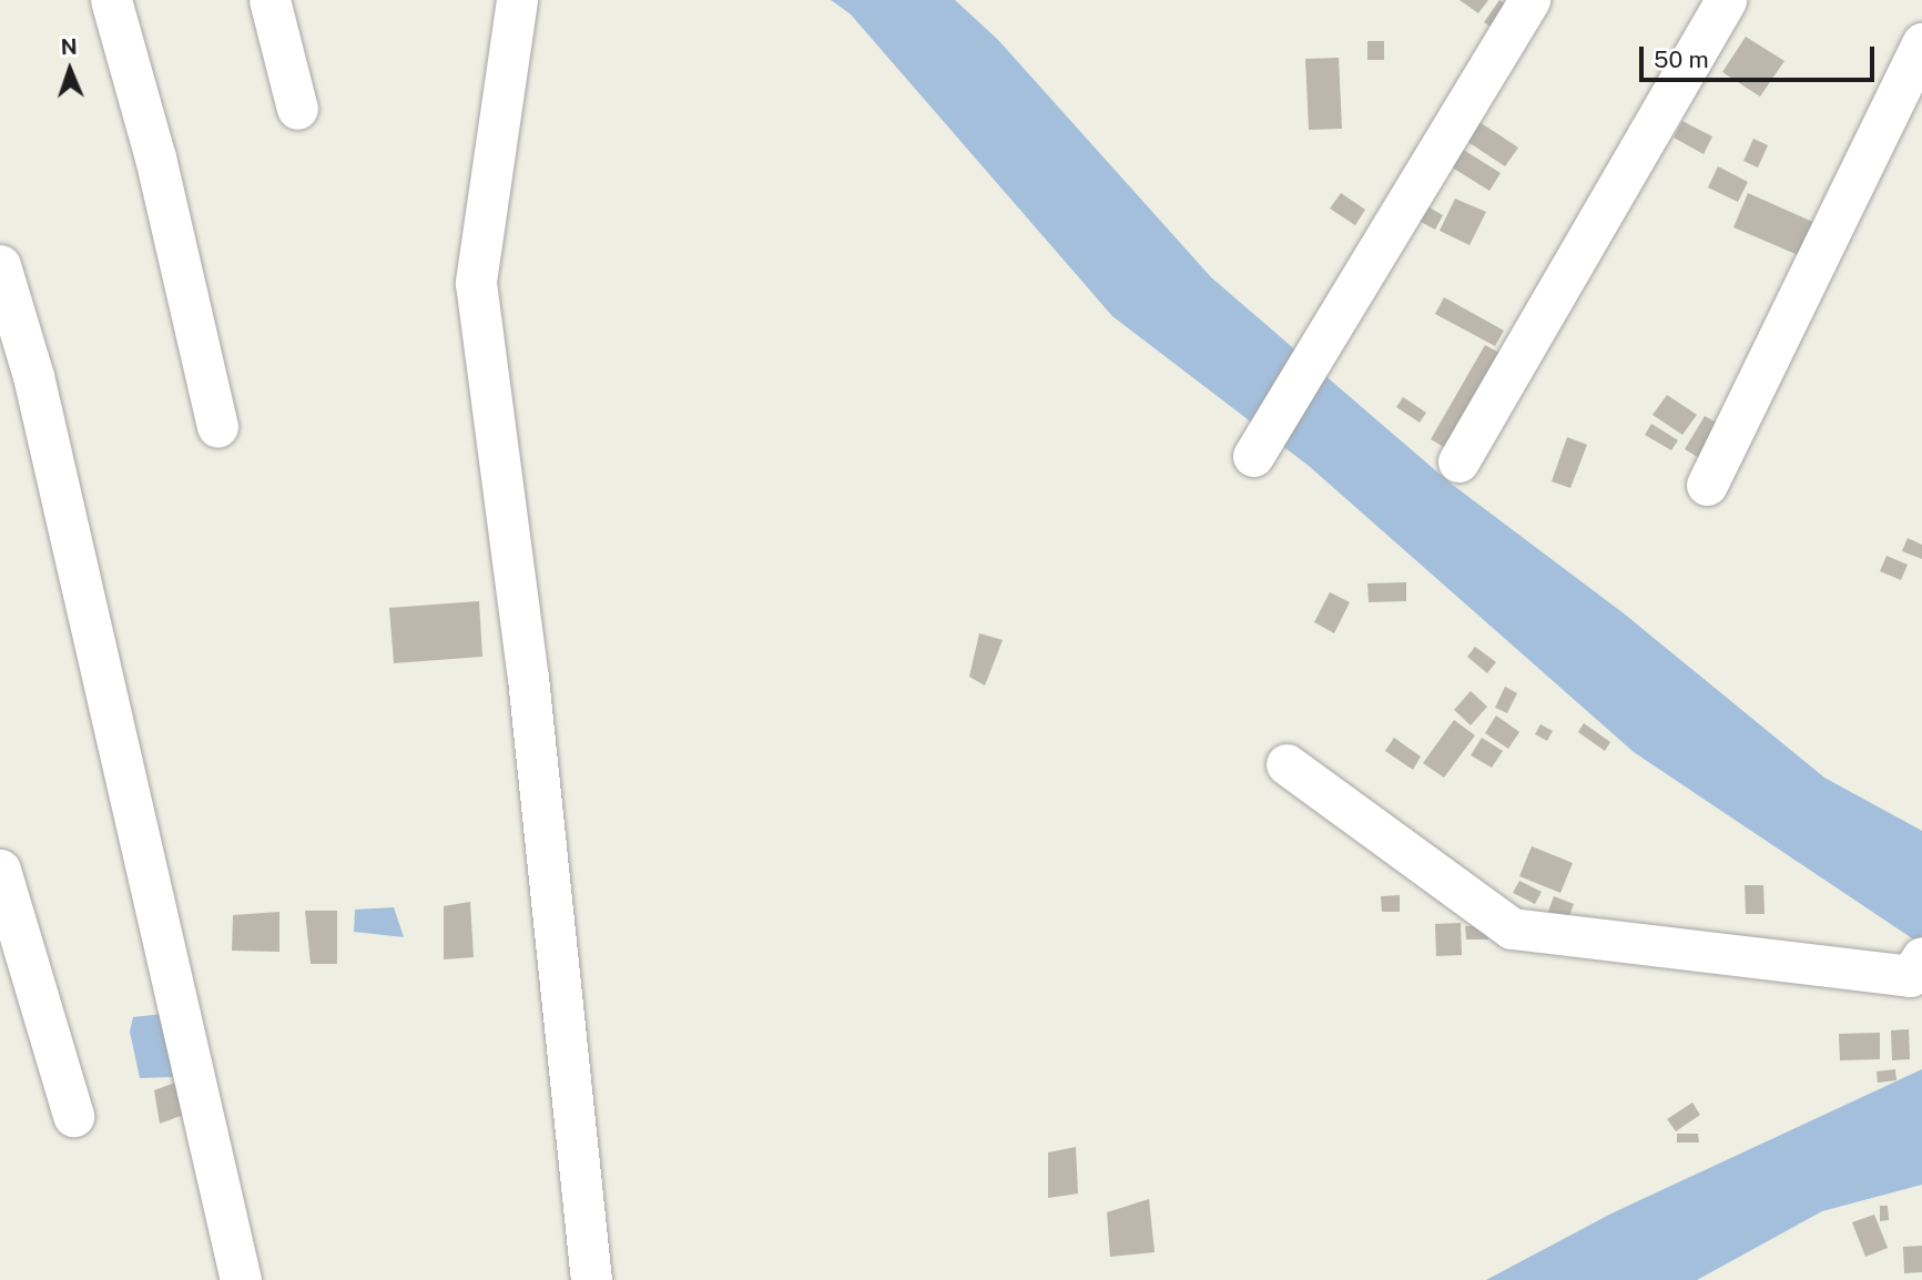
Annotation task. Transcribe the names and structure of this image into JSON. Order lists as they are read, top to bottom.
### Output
{
  "scale_bar": "50 m",
  "north": "top"
}
